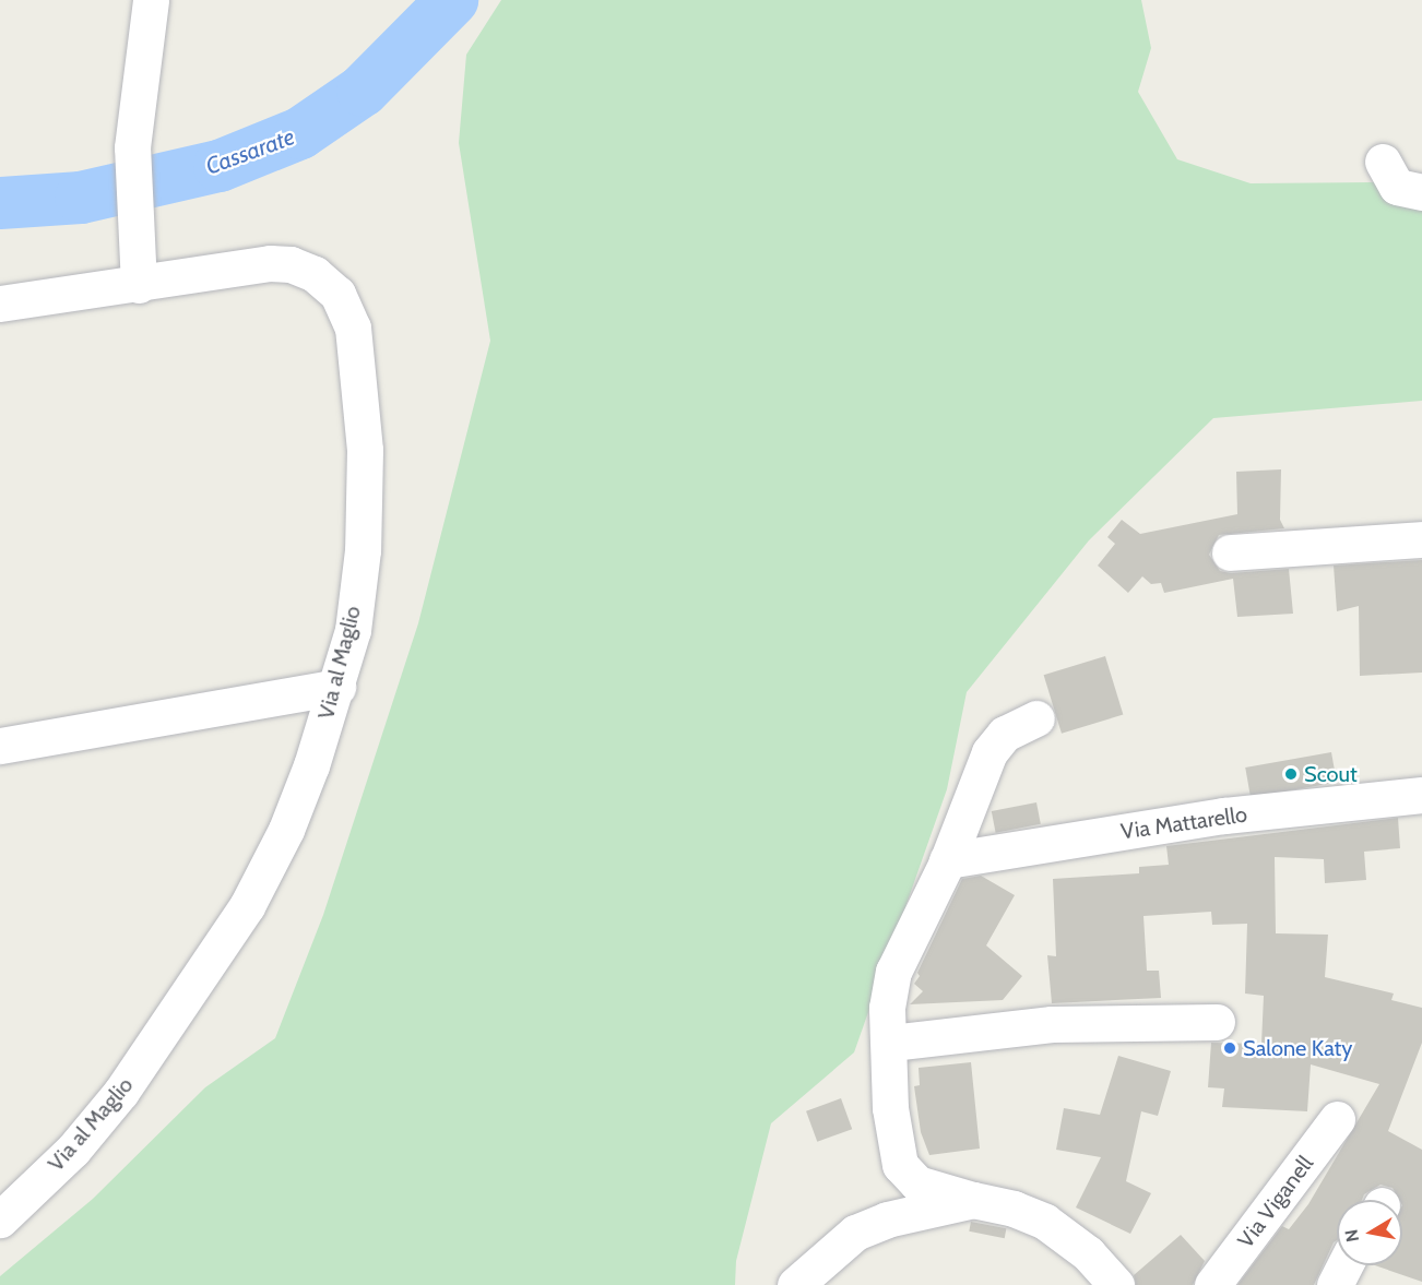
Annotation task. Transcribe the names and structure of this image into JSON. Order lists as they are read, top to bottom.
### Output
{
  "streets": {
    "street": ["Via al Maglio", "Via Mattarello", "Via Viganell"]
  },
  "water": ["Cassarate"],
  "places": ["Scout", "Salone Katy"],
  "north": "left"
}
